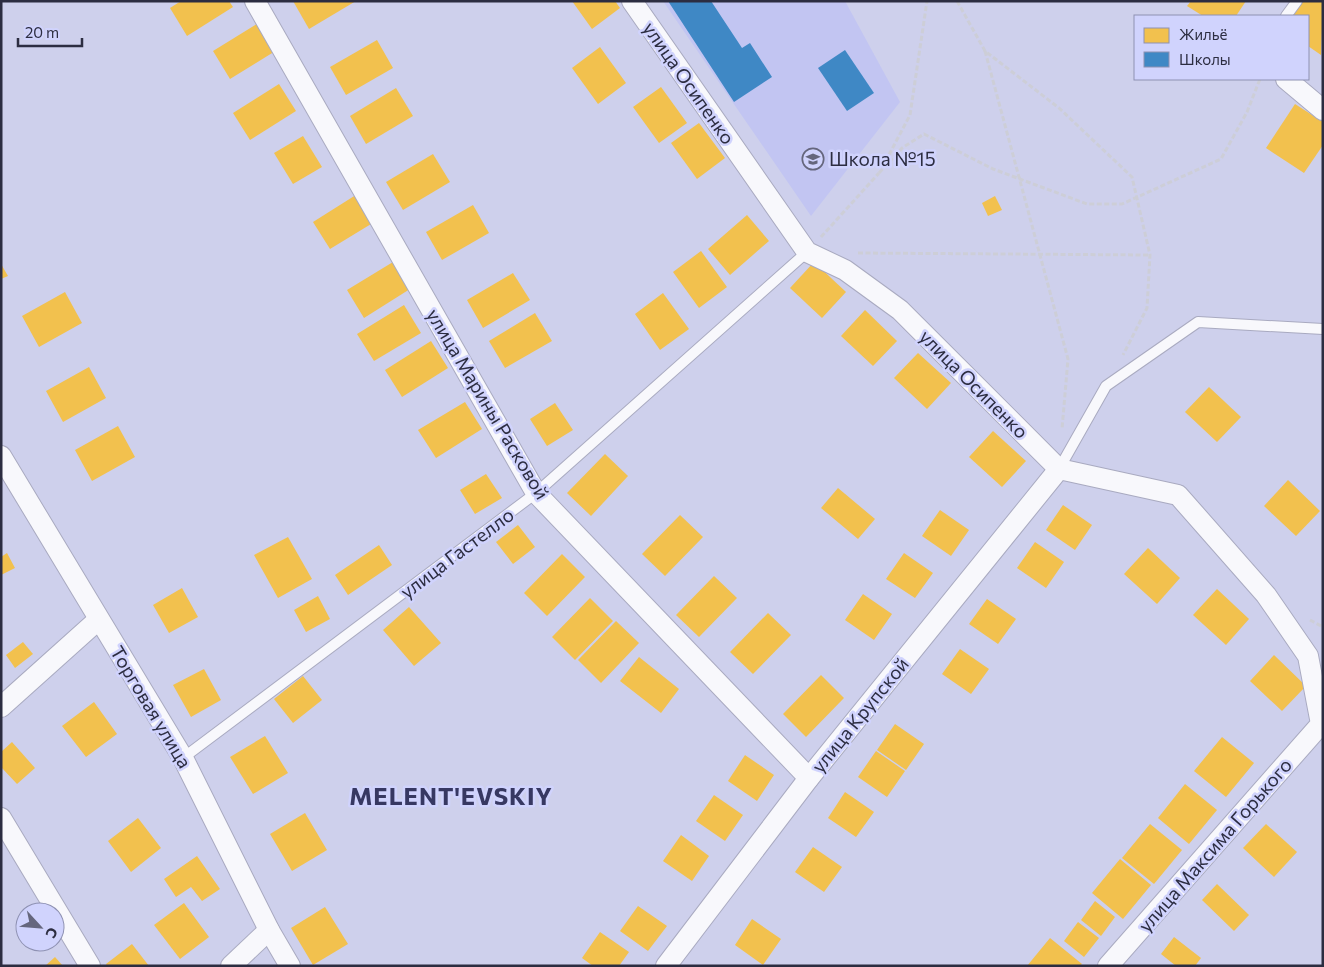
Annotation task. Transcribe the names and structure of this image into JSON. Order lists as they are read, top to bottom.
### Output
{
  "streets": {
    "street": [
      "улица Осипенко",
      "улица Марины Расковой",
      "Торговая улица",
      "улица Крупской",
      "улица Максима Горького"
    ],
    "lane": ["улица Гастелло"]
  },
  "crossings": [
    ["улица Осипенко", "улица Гастелло"],
    ["улица Осипенко", "улица Крупской"],
    ["улица Осипенко", "улица Максима Горького"],
    ["улица Марины Расковой", "улица Гастелло"],
    ["улица Марины Расковой", "улица Крупской"],
    ["улица Гастелло", "Торговая улица"],
    ["улица Крупской", "улица Максима Горького"]
  ],
  "districts": ["MELENT'EVSKIY"],
  "places": {
    "school or university": ["Школа №15"]
  },
  "legend": ["Жильё", "Школы"],
  "scale_bar": "20 m",
  "north": "bottom right"
}
